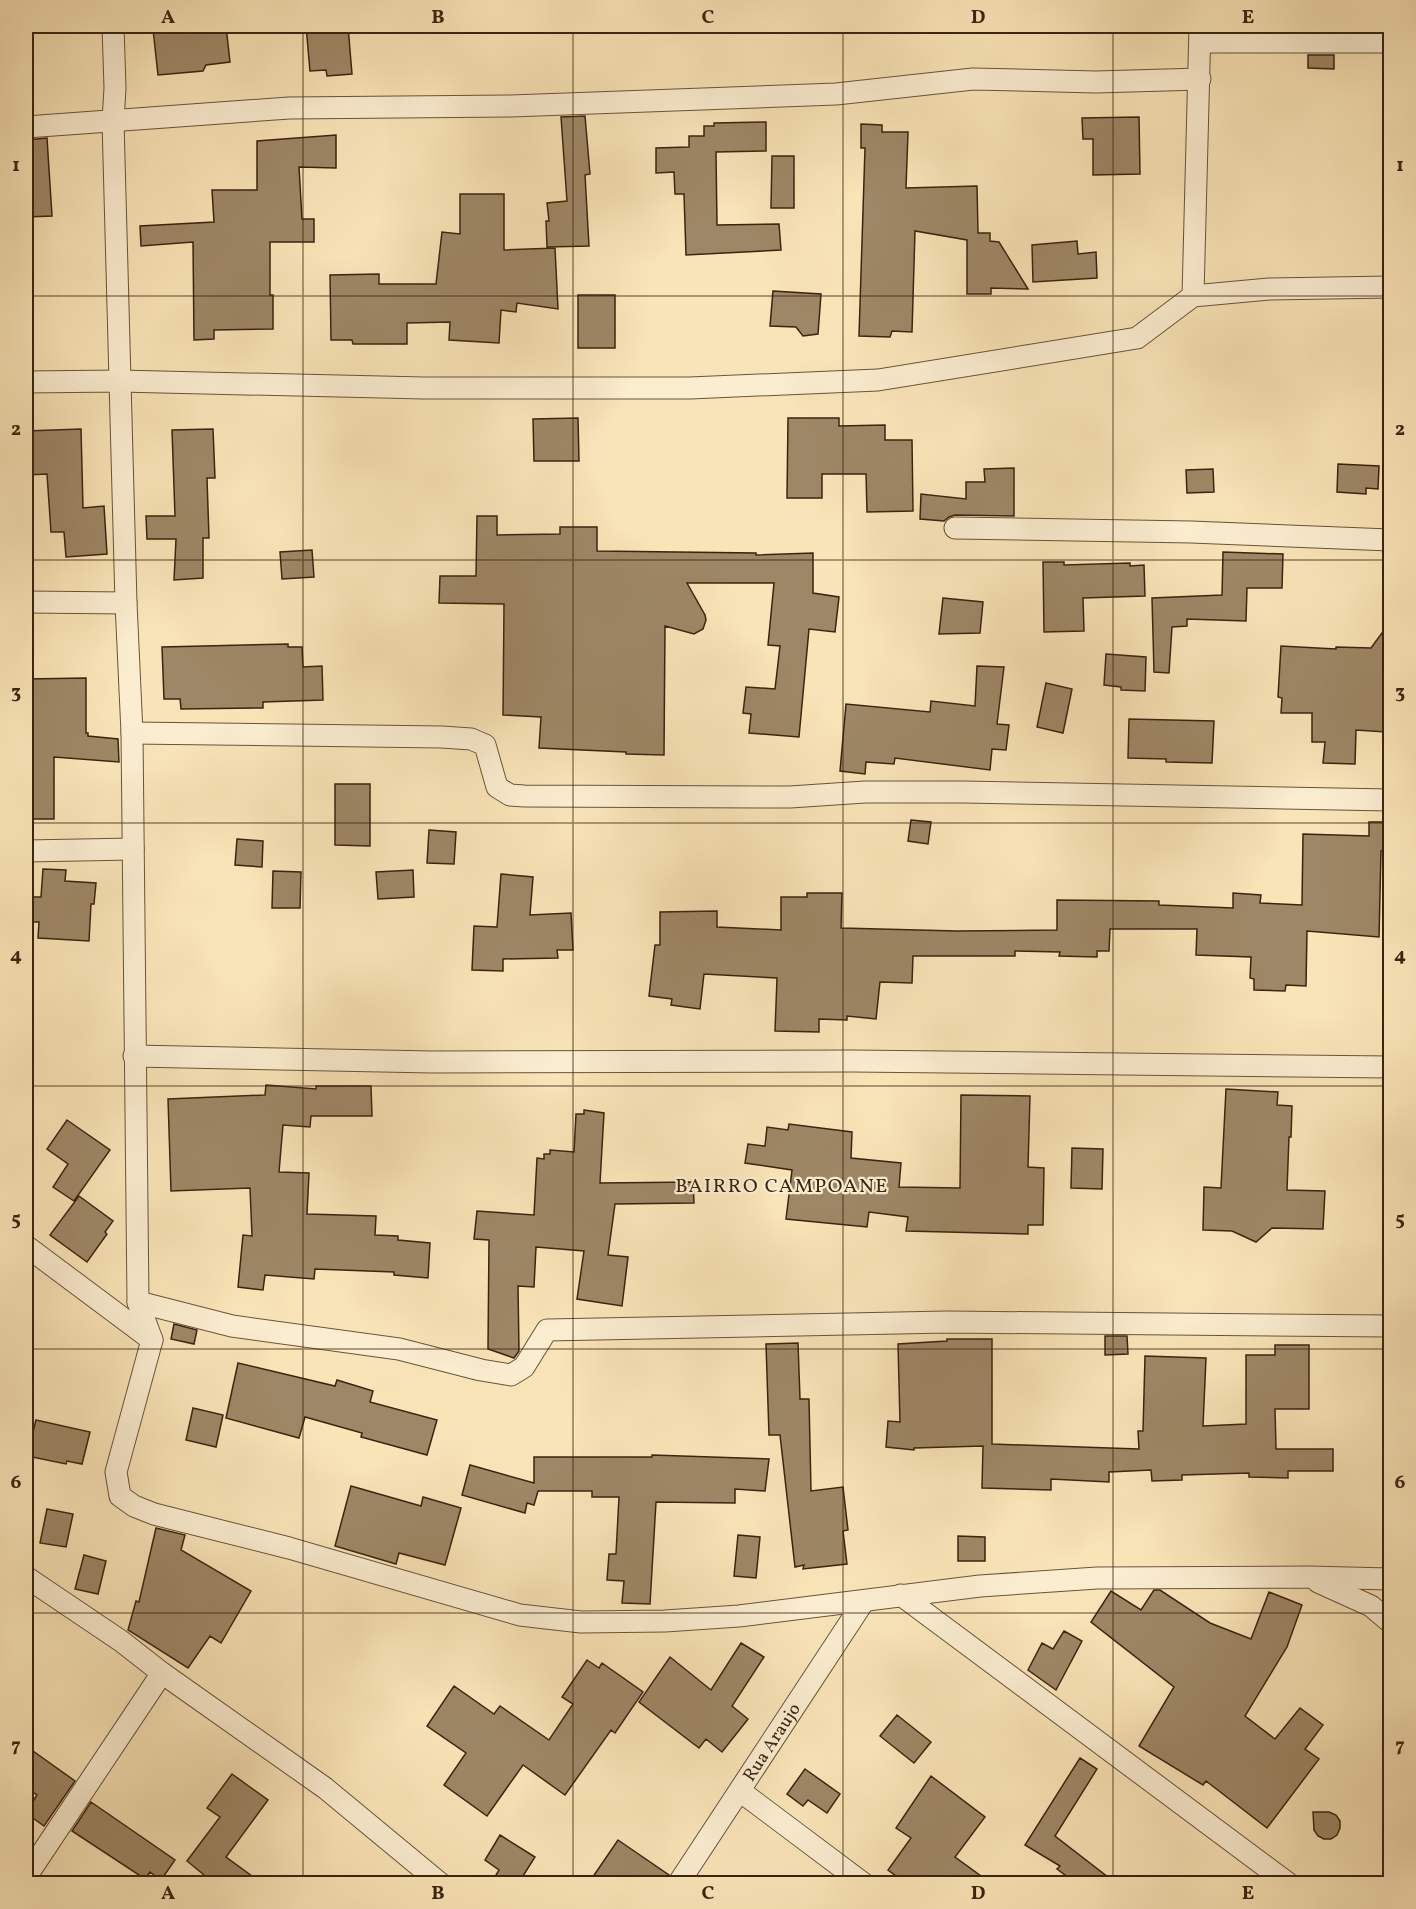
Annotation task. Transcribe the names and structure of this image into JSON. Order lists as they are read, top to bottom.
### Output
{
  "streets": {
    "street": ["Rua Araujo"]
  },
  "districts": ["BAIRRO CAMPOANE"],
  "grid": {
    "columns": [
      "A",
      "B",
      "C",
      "D",
      "E"
    ],
    "rows": [
      "1",
      "2",
      "3",
      "4",
      "5",
      "6",
      "7"
    ]
  }
}
